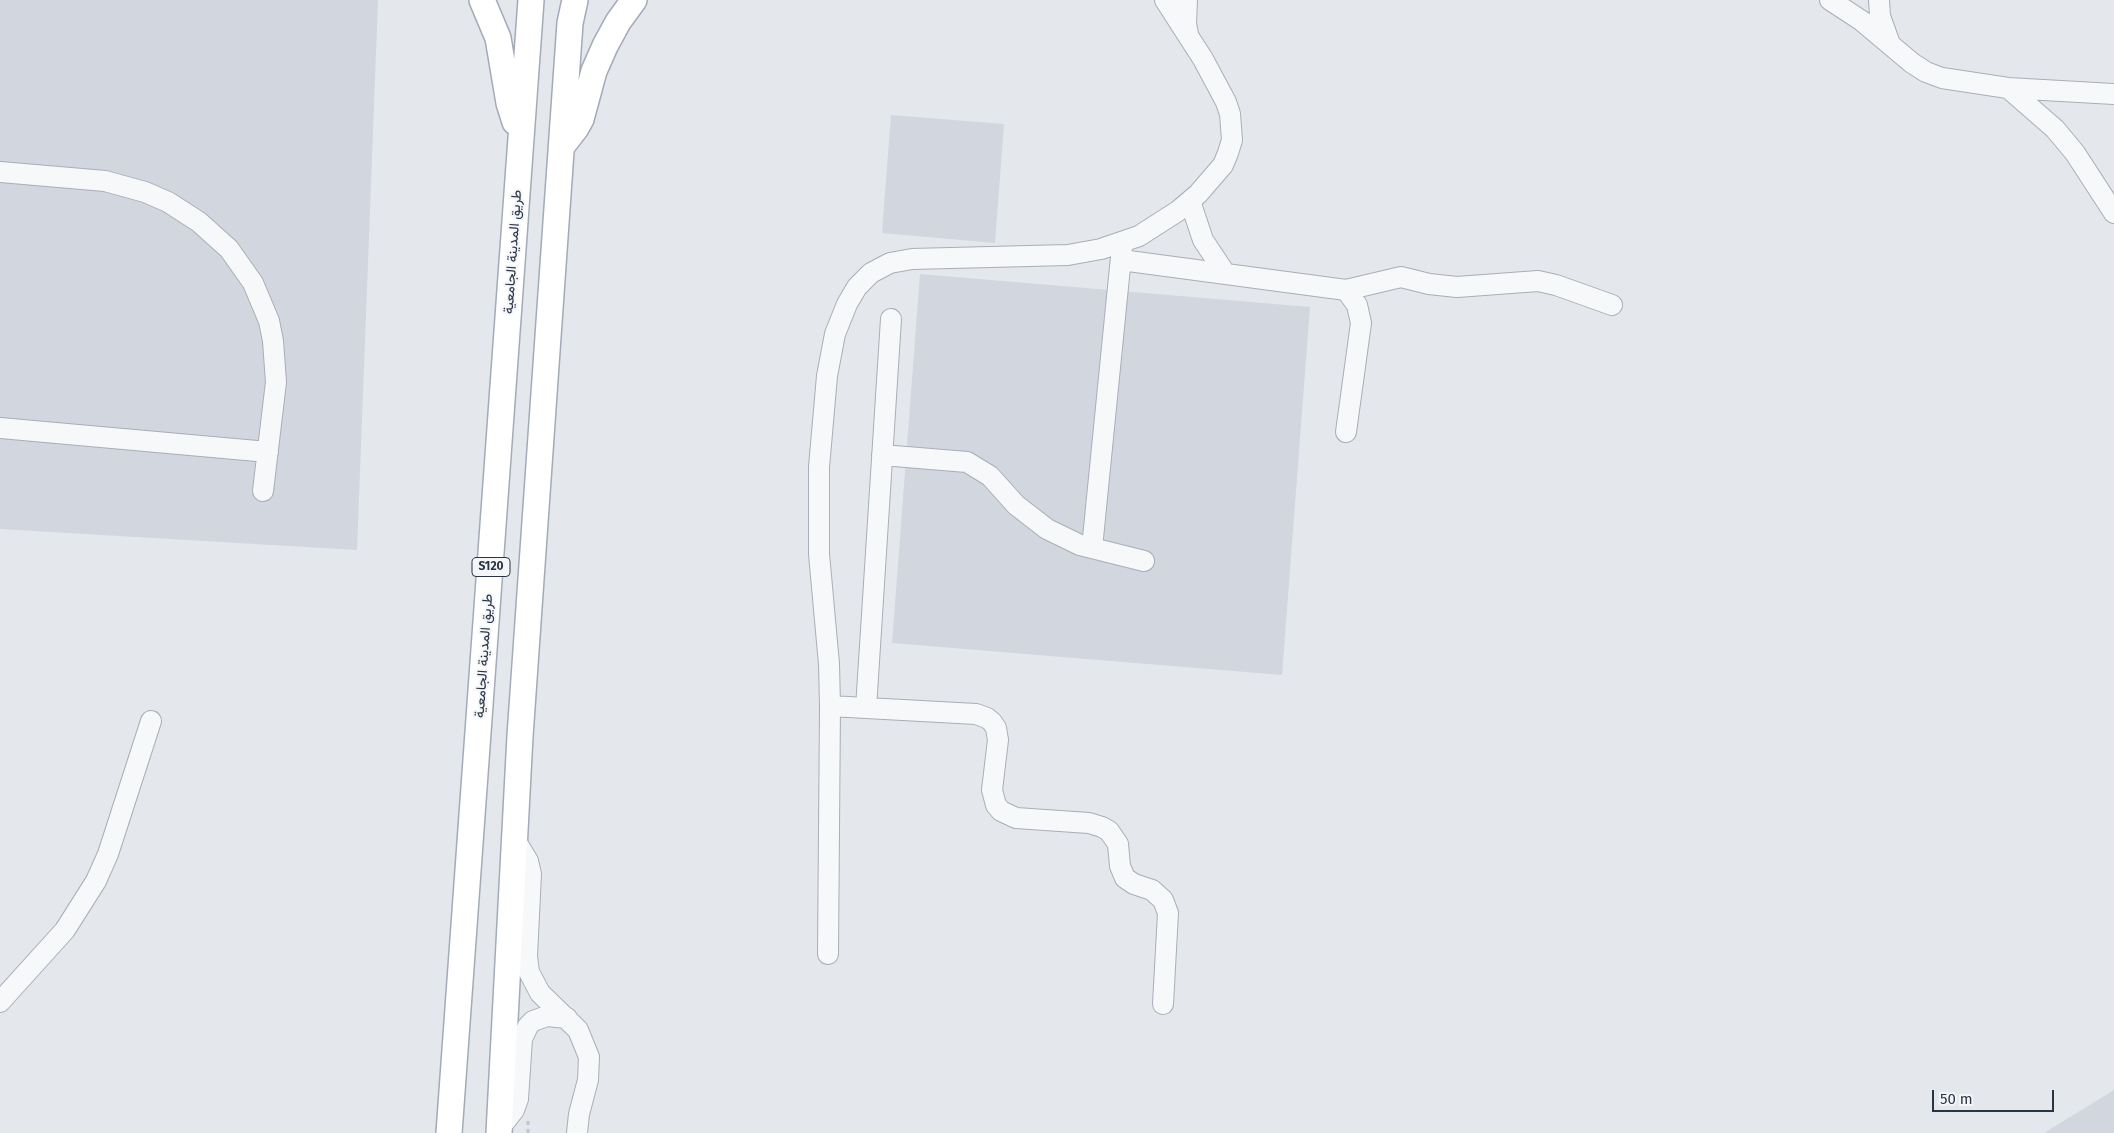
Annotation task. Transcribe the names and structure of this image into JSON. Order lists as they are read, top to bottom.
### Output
{
  "streets": {
    "main road": ["طريق المدينة الجامعية", "S120"]
  },
  "scale_bar": "50 m"
}
